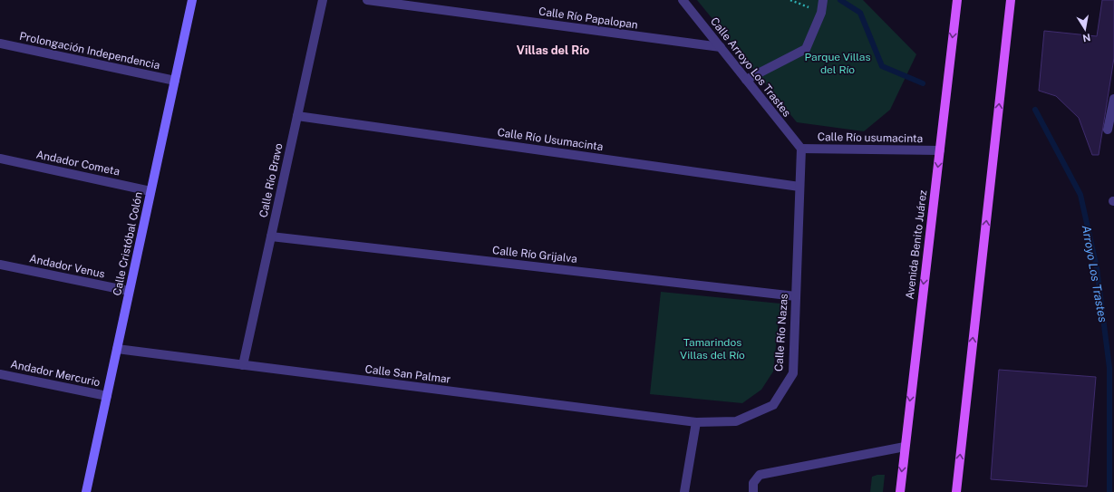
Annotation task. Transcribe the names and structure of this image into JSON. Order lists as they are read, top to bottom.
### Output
{
  "streets": {
    "main road": ["Avenida Benito Juárez"],
    "street": [
      "Calle Río Papalopan",
      "Prolongación Independencia",
      "Calle Arroyo Los Trastes",
      "Calle Río usumacinta",
      "Calle Río Usumacinta",
      "Andador Cometa",
      "Calle Río Bravo",
      "Calle Cristóbal Colón",
      "Calle Río Grijalva",
      "Andador Venus",
      "Calle Río Nazas",
      "Andador Mercurio",
      "Calle San Palmar"
    ]
  },
  "crossings": [
    ["Calle Río Papalopan", "Calle Arroyo Los Trastes"],
    ["Prolongación Independencia", "Calle Cristóbal Colón"],
    ["Calle Arroyo Los Trastes", "Calle Río usumacinta"],
    ["Calle Arroyo Los Trastes", "Calle Río Nazas"],
    ["Calle Río usumacinta", "Avenida Benito Juárez"],
    ["Calle Río usumacinta", "Calle Río Nazas"],
    ["Calle Río Usumacinta", "Calle Río Bravo"],
    ["Calle Río Usumacinta", "Calle Río Nazas"],
    ["Andador Cometa", "Calle Cristóbal Colón"],
    ["Calle Río Bravo", "Calle Río Grijalva"],
    ["Calle Río Bravo", "Calle San Palmar"],
    ["Calle Cristóbal Colón", "Andador Venus"],
    ["Calle Cristóbal Colón", "Andador Mercurio"],
    ["Calle Cristóbal Colón", "Calle San Palmar"],
    ["Calle Río Grijalva", "Calle Río Nazas"],
    ["Calle Río Nazas", "Calle San Palmar"]
  ],
  "districts": ["Villas del Río"],
  "water": ["Arroyo Los Trastes"],
  "parks": ["Parque Villas del Río", "Tamarindos Villas del Río"],
  "north": "bottom"
}
